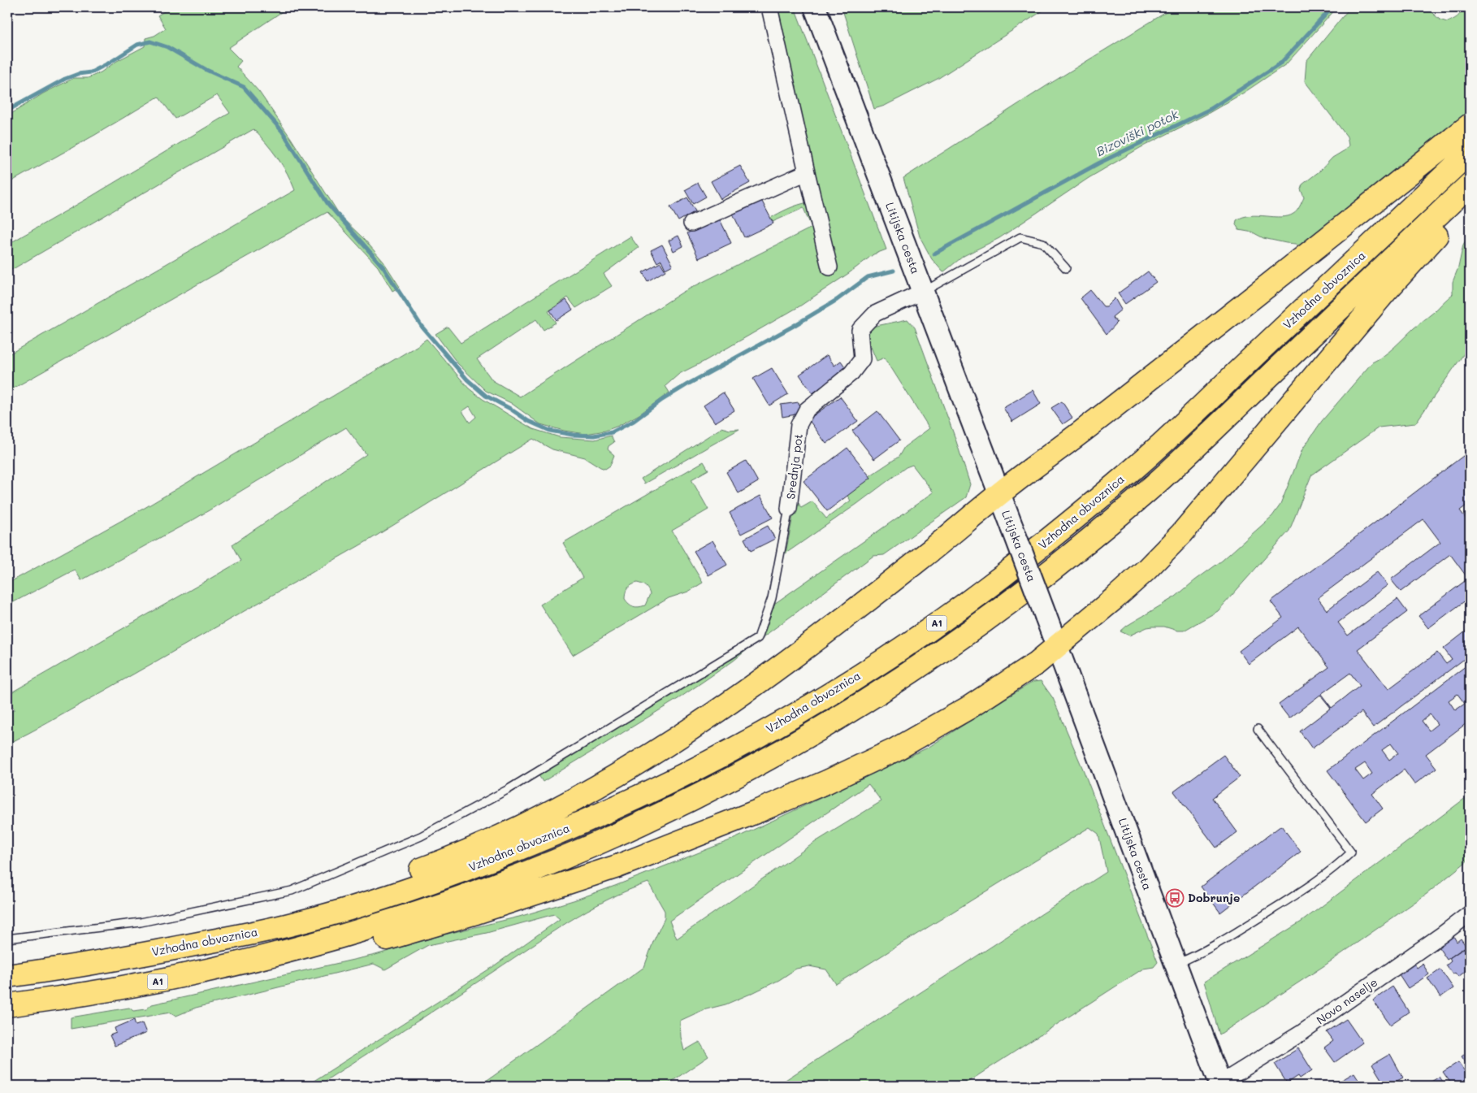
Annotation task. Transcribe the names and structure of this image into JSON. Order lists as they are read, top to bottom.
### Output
{
  "streets": {
    "highway": ["Vzhodna obvoznica", "A1"],
    "main road": ["Litijska cesta"],
    "street": ["Srednja pot", "Novo naselje"]
  },
  "crossings": [
    ["Litijska cesta", "Srednja pot"],
    ["Litijska cesta", "Novo naselje"]
  ],
  "water": ["Bizoviški potok"],
  "places": {
    "bus stop": ["Dobrunje"]
  }
}
